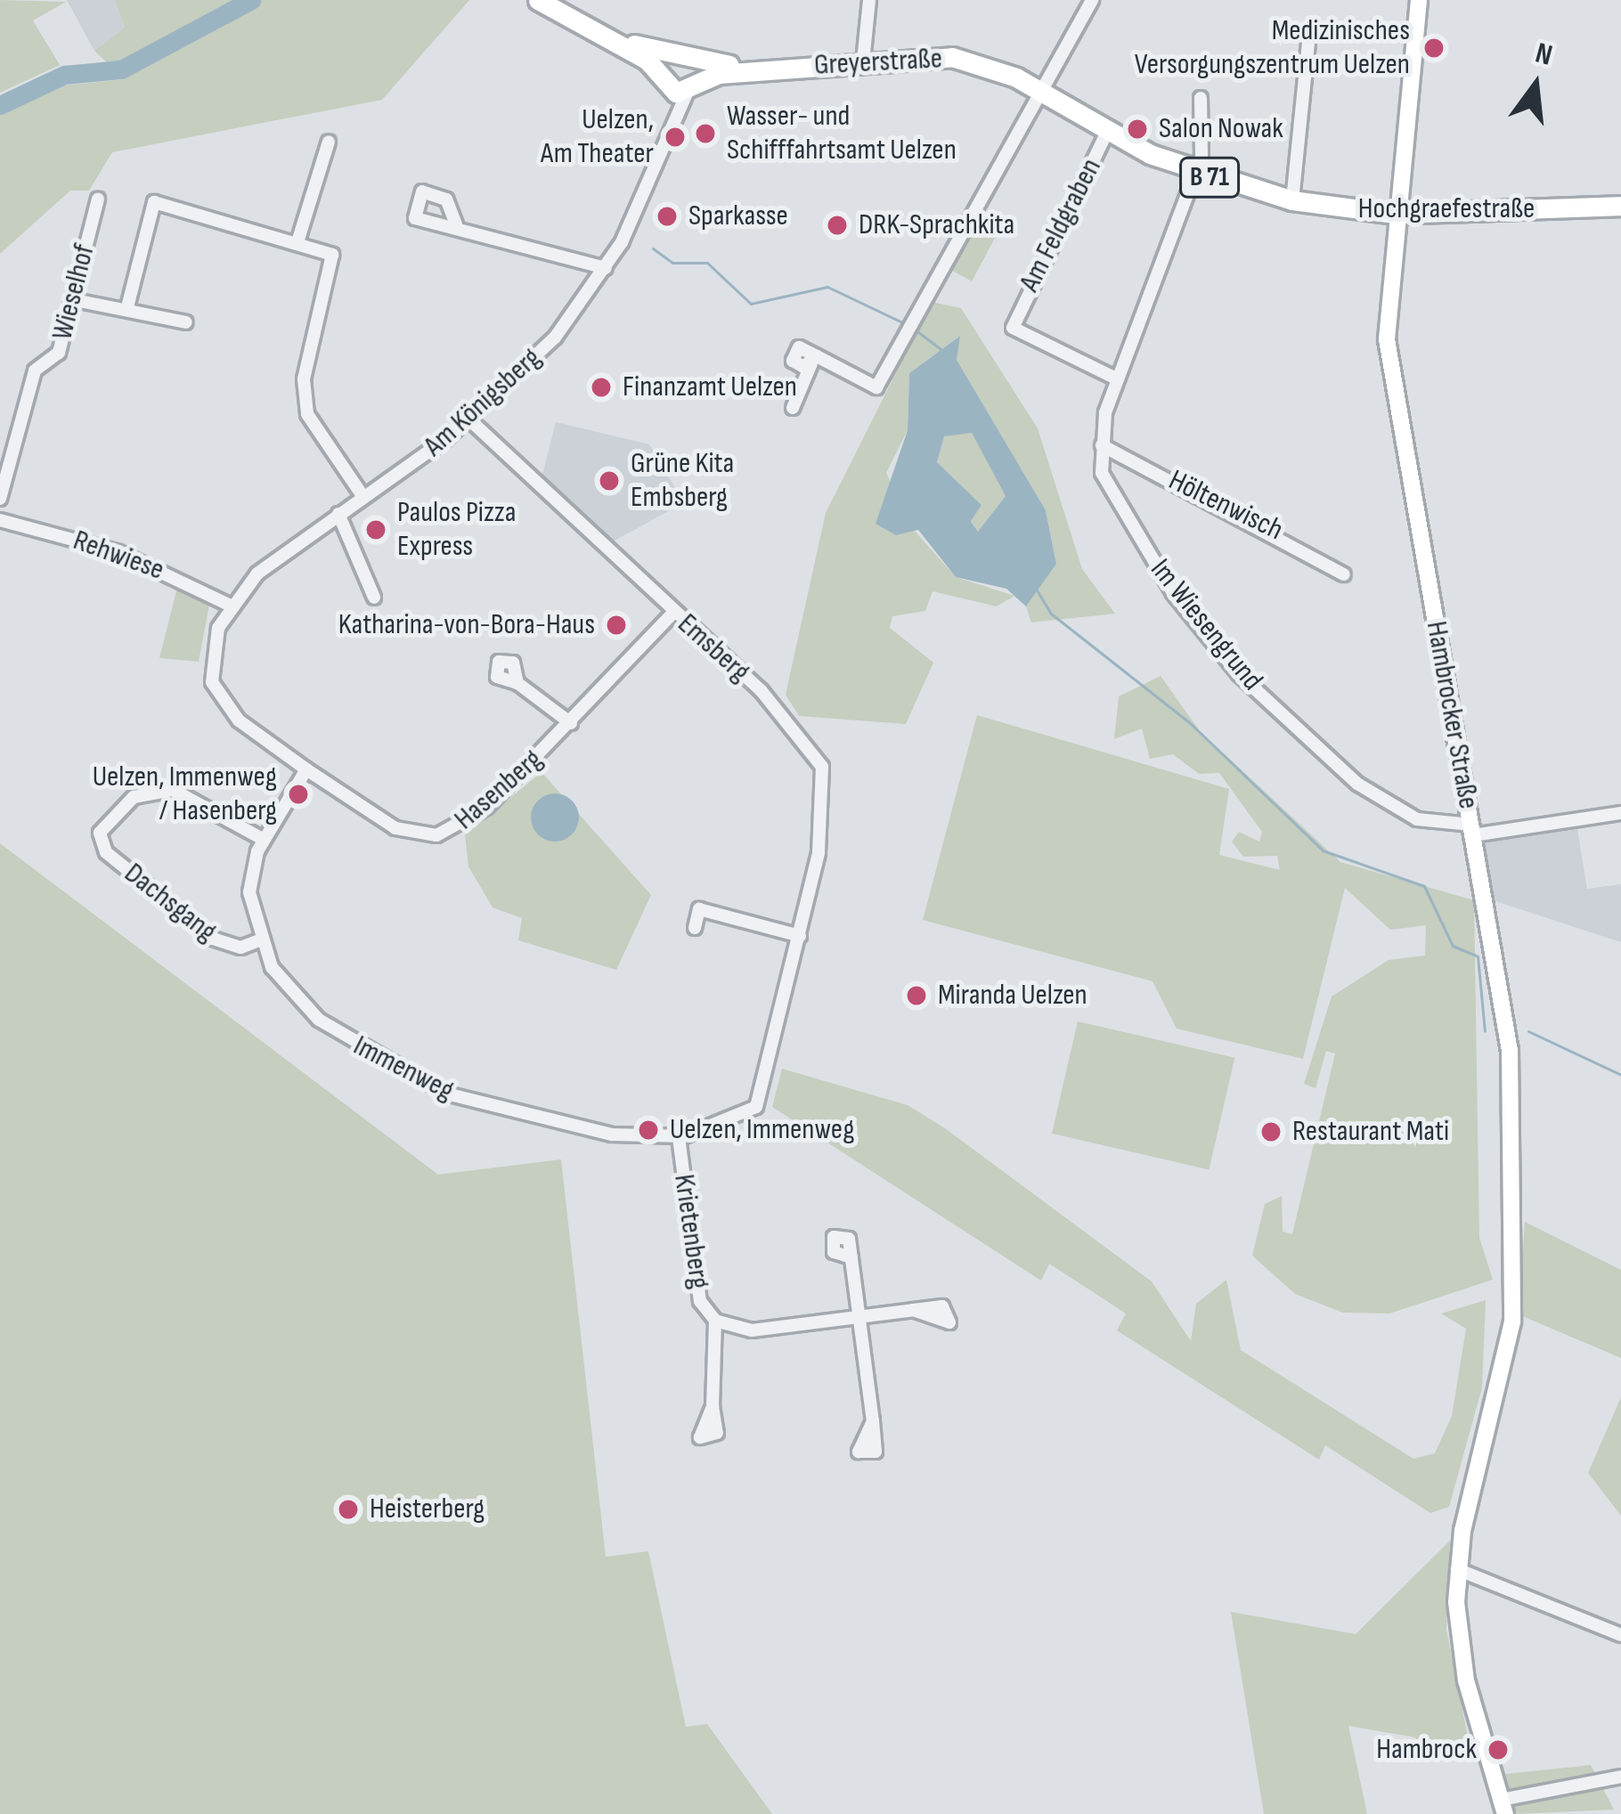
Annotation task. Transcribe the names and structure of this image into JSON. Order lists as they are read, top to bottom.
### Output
{
  "streets": {
    "main road": ["Greyerstraße", "B 71", "Hochgraefestraße"],
    "street": [
      "Am Feldgraben",
      "Wieselhof",
      "Am Königsberg",
      "Höltenwisch",
      "Rehwiese",
      "Im Wiesengrund",
      "Emsberg",
      "Hambrocker Straße",
      "Hasenberg",
      "Dachsgang",
      "Immenweg",
      "Krietenberg"
    ]
  },
  "crossings": [
    ["Greyerstraße", "Hochgraefestraße"],
    ["Greyerstraße", "Am Königsberg"],
    ["Hochgraefestraße", "Am Feldgraben"],
    ["Hochgraefestraße", "Im Wiesengrund"],
    ["Hochgraefestraße", "Hambrocker Straße"],
    ["Am Feldgraben", "Im Wiesengrund"],
    ["Am Königsberg", "Rehwiese"],
    ["Am Königsberg", "Emsberg"],
    ["Am Königsberg", "Hasenberg"],
    ["Am Königsberg", "Immenweg"],
    ["Höltenwisch", "Im Wiesengrund"],
    ["Im Wiesengrund", "Hambrocker Straße"],
    ["Emsberg", "Hasenberg"],
    ["Emsberg", "Immenweg"],
    ["Hasenberg", "Immenweg"],
    ["Dachsgang", "Immenweg"],
    ["Immenweg", "Krietenberg"]
  ],
  "places": [
    "Medizinisches Versorgungszentrum Uelzen",
    "Salon Nowak",
    "Wasser- und Schifffahrtsamt Uelzen",
    "Uelzen, Am Theater",
    "Sparkasse",
    "DRK-Sprachkita",
    "Finanzamt Uelzen",
    "Grüne Kita Embsberg",
    "Paulos Pizza Express",
    "Katharina-von-Bora-Haus",
    "Uelzen, Immenweg / Hasenberg",
    "Miranda Uelzen",
    "Uelzen, Immenweg",
    "Restaurant Mati",
    "Heisterberg",
    "Hambrock"
  ],
  "north": "top"
}
